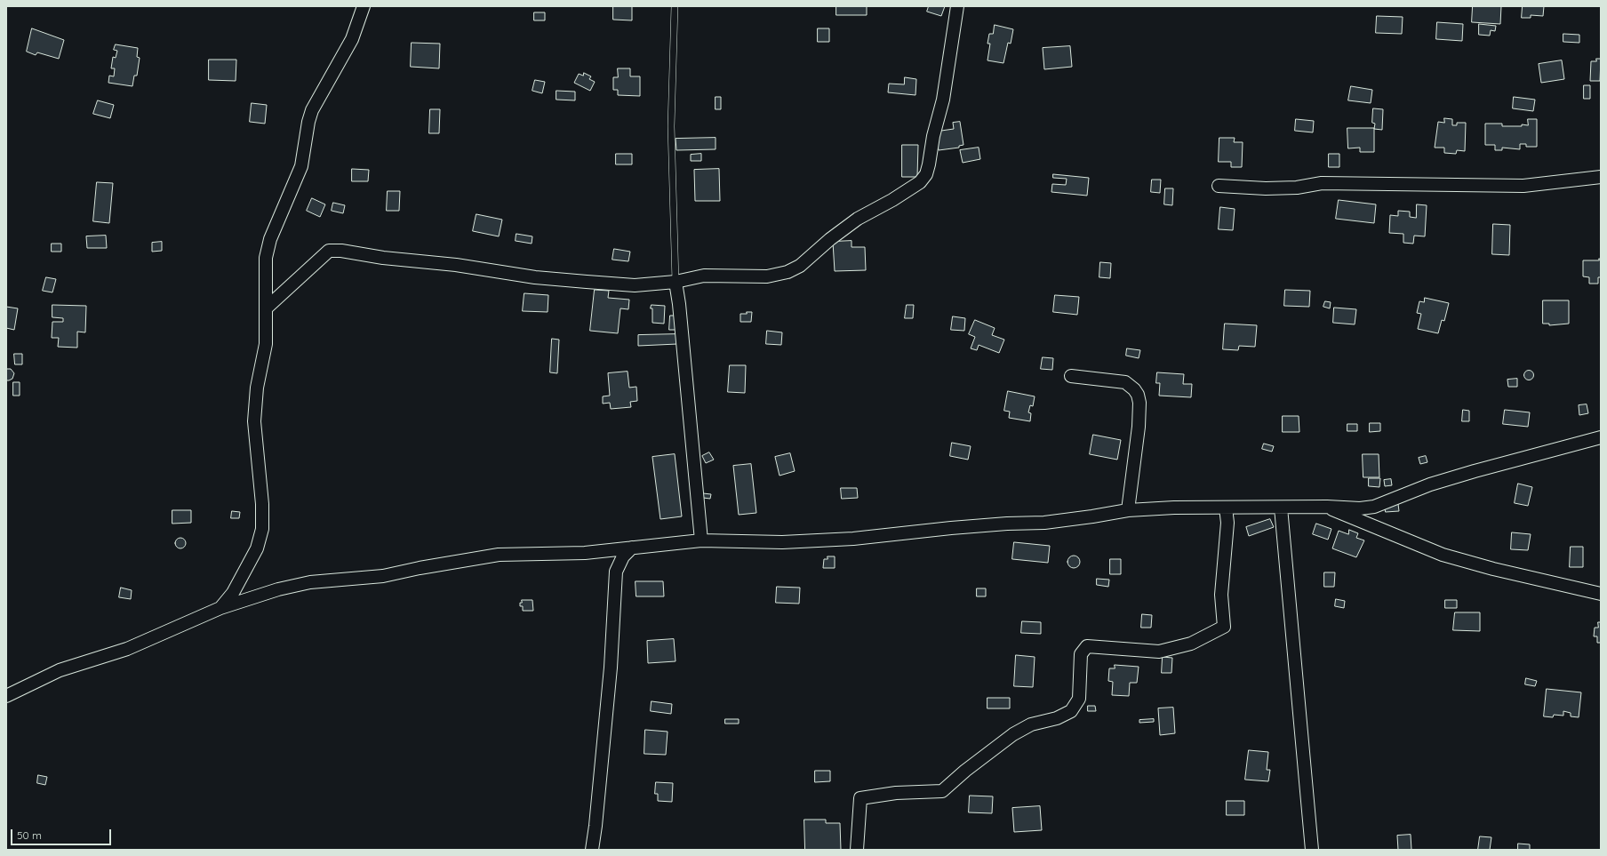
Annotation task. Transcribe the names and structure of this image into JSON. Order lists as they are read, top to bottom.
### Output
{
  "scale_bar": "50 m"
}
